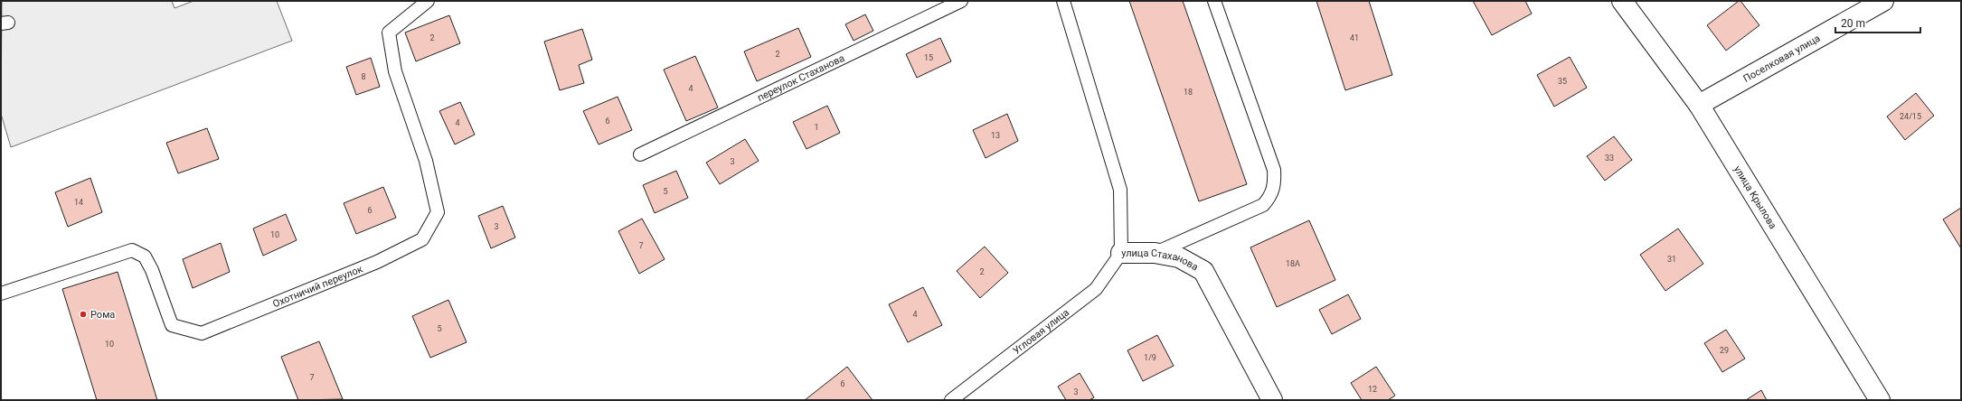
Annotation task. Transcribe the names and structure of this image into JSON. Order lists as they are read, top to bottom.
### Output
{
  "streets": {
    "street": ["Поселковая улица", "улица Крылова", "улица Стаханова"],
    "lane": ["переулок Стаханова", "Охотничий переулок", "Угловая улица"]
  },
  "crossings": [
    ["Поселковая улица", "улица Крылова"],
    ["улица Стаханова", "Угловая улица"]
  ],
  "places": ["Рома"],
  "house_numbers": [
    "2",
    "41",
    "2",
    "15",
    "8",
    "35",
    "4",
    "18",
    "24/15",
    "6",
    "4",
    "1",
    "13",
    "33",
    "3",
    "5",
    "14",
    "6",
    "3",
    "10",
    "7",
    "31",
    "18А",
    "2",
    "4",
    "5",
    "10",
    "29",
    "1/9",
    "7",
    "6",
    "12",
    "3"
  ],
  "scale_bar": "20 m"
}
